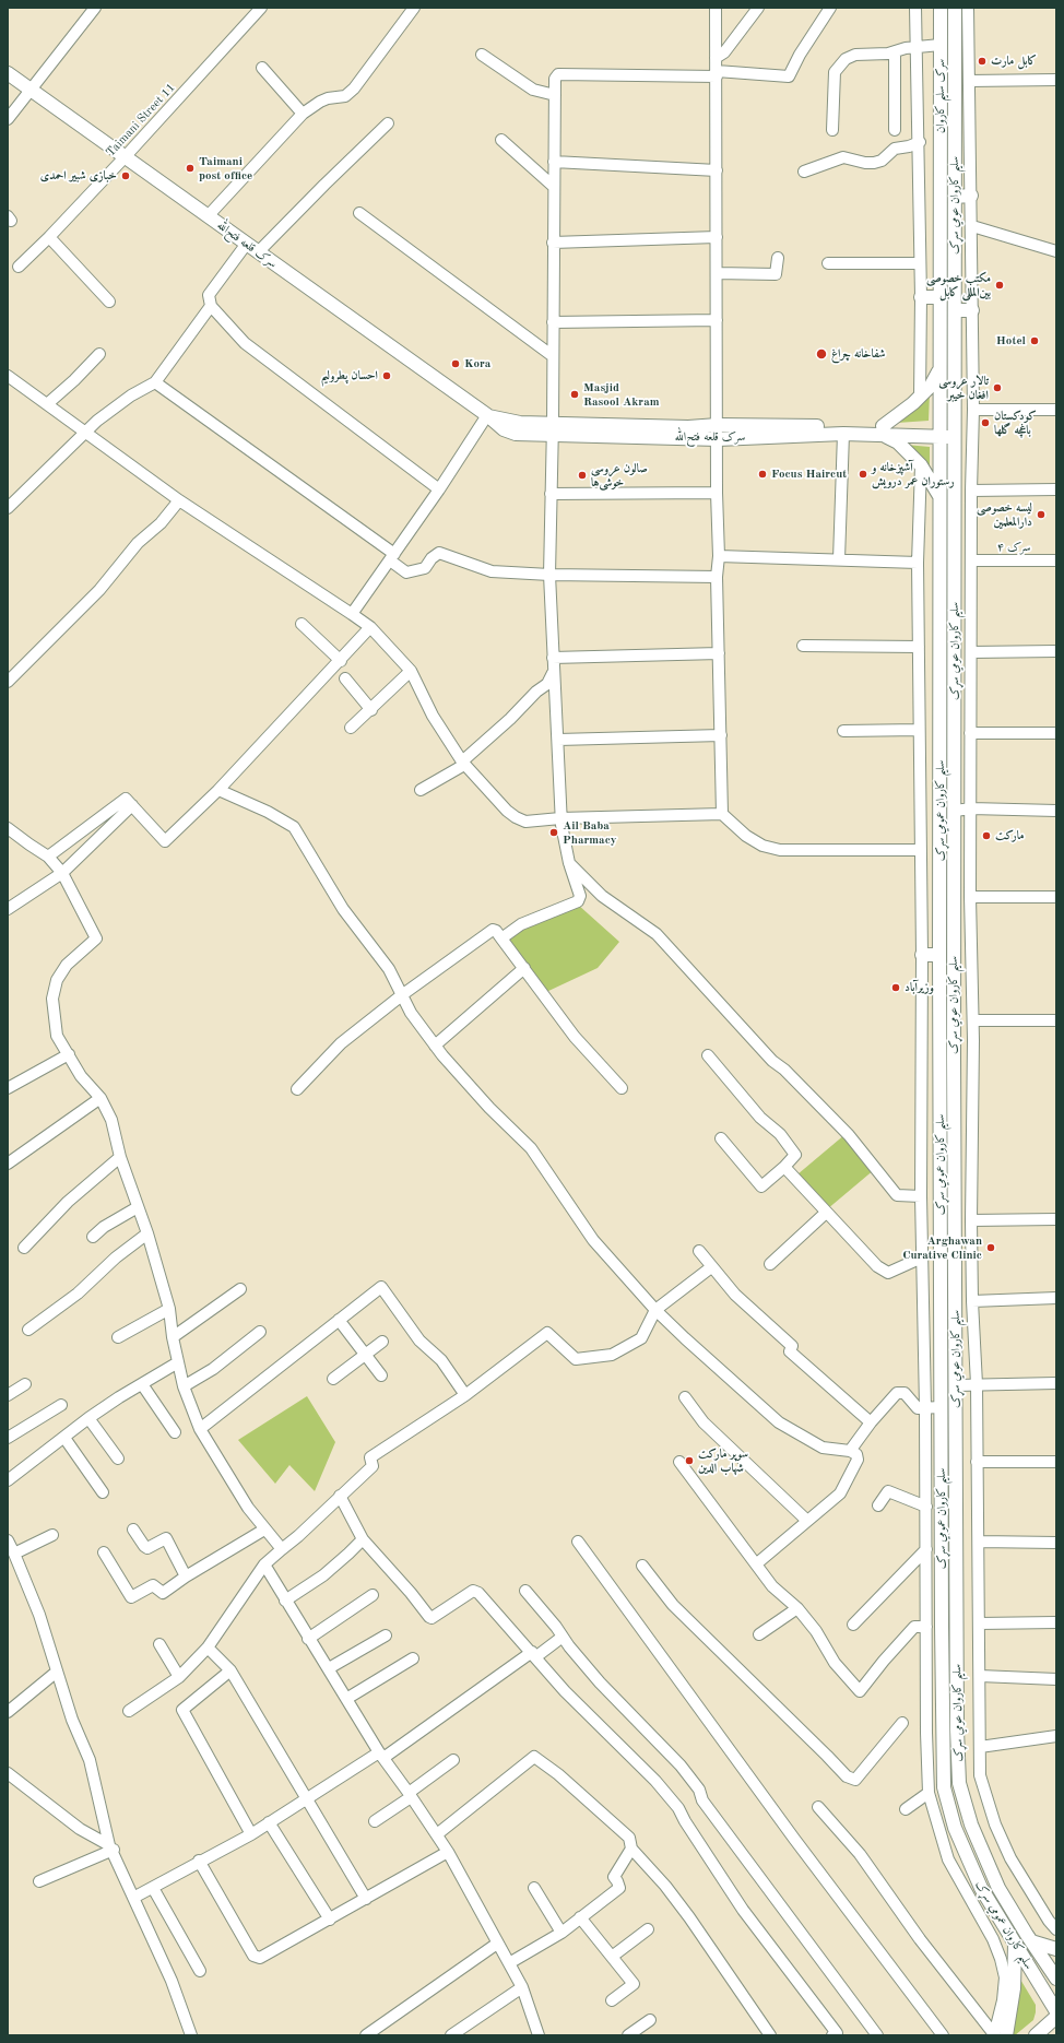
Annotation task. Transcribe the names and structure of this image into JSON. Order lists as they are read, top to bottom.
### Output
{
  "streets": {
    "main road": [
      "سرک سلیم کاروان",
      "سلیم کاروان عومي سړک",
      "سرک قلعه فتح‌الله",
      "سلیم کاروان عمومي سړک"
    ],
    "street": ["Taimani Street 11", "سرک ۴"]
  },
  "crossings": [
    ["سرک سلیم کاروان", "سلیم کاروان عمومي سړک"],
    ["Taimani Street 11", "سرک قلعه فتح‌الله"],
    ["سلیم کاروان عومي سړک", "سرک قلعه فتح‌الله"],
    ["سرک قلعه فتح‌الله", "سلیم کاروان عمومي سړک"]
  ],
  "places": [
    "کابل مارت",
    "Taimani post office",
    "خبازی شبیر احمدی",
    "مکتب خصوصی بین‌المللی کابل",
    "Hotel",
    "شفاخانه چراغ",
    "Kora",
    "احسان پطرولیم",
    "تالار عروسی افغان خیبر",
    "Masjid Rasool Akram",
    "کودکستان باغچه گلها",
    "Focus Haircut",
    "آشپزخانه و رستوران عمر درویش",
    "صالون عروسی خوشی‌ها",
    "لیسه خصوصی دارالمعلمین",
    "Ail Baba Pharmacy",
    "مارکت",
    "وزیرآباد",
    "Arghawan Curative Clinic",
    "سوپر مارکت شهاب الدین"
  ]
}
